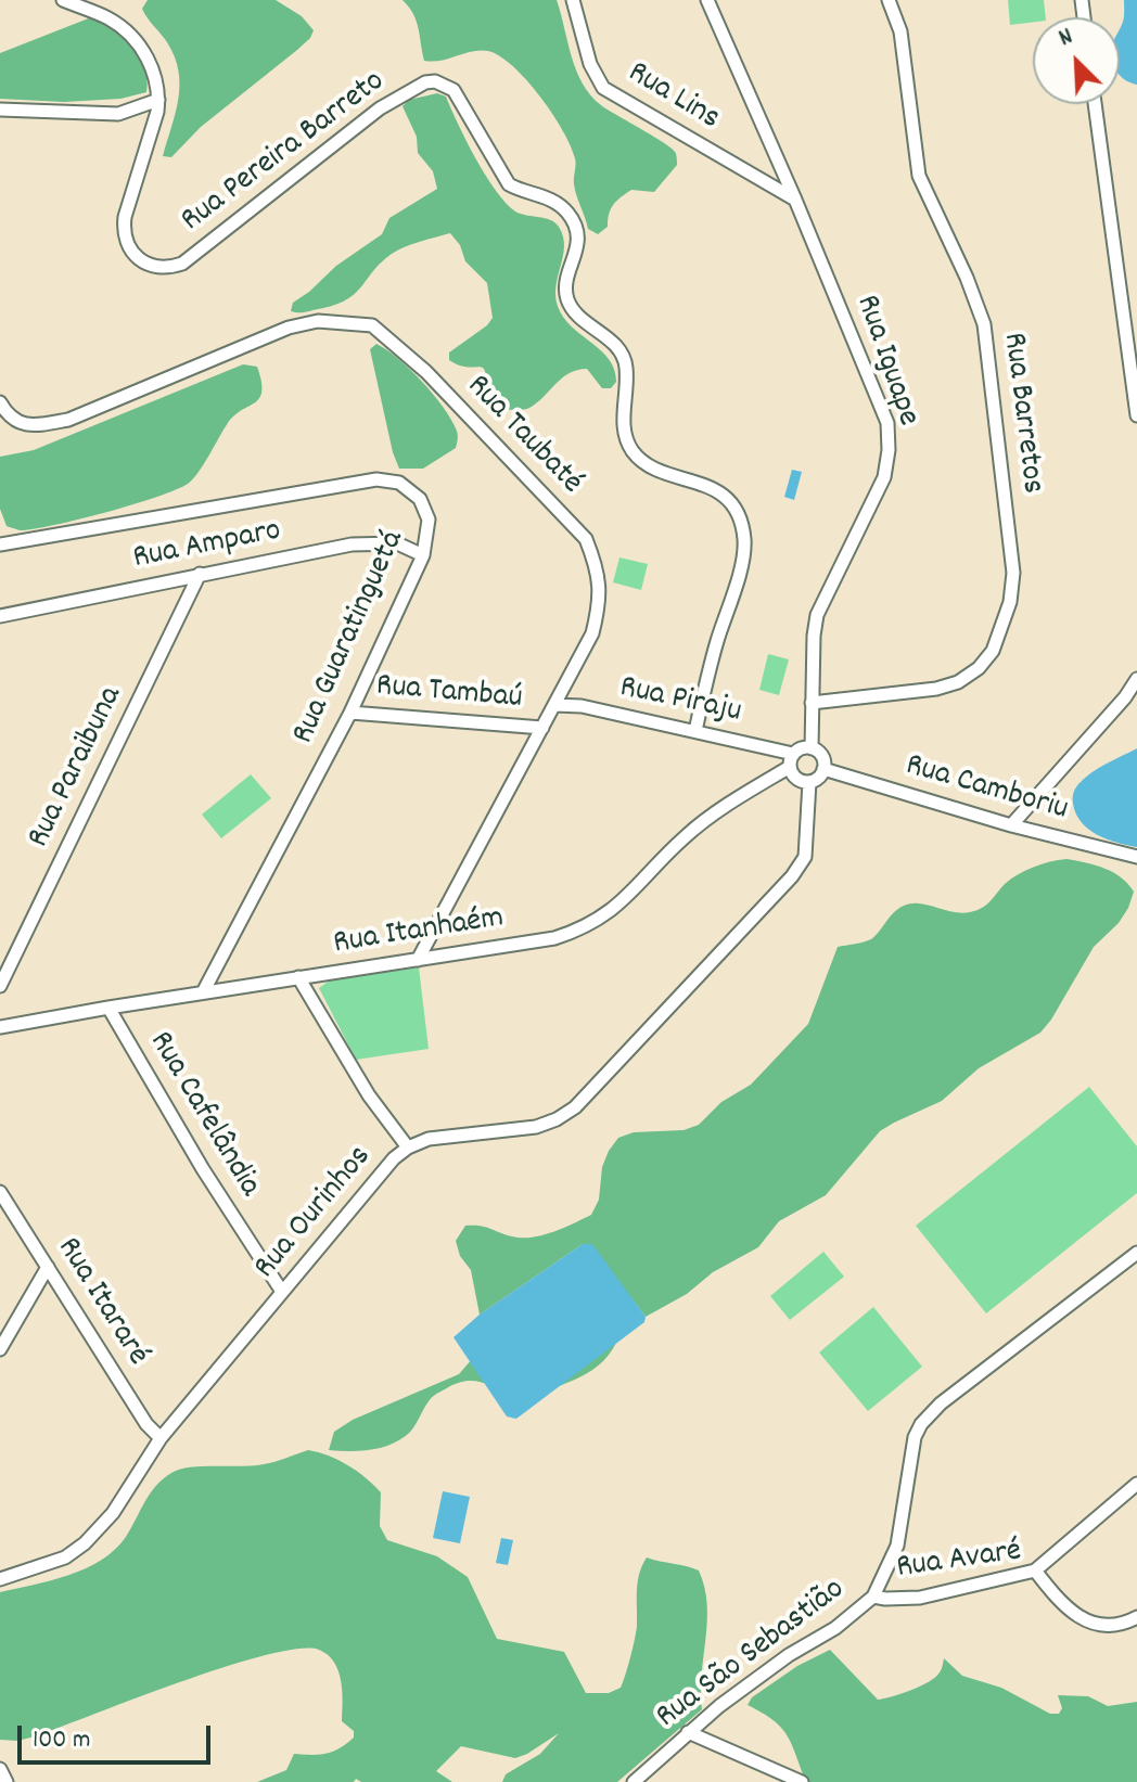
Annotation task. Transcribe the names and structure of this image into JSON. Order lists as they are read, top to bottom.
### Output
{
  "streets": {
    "street": [
      "Rua Lins",
      "Rua Pereira Barreto",
      "Rua Iguape",
      "Rua Barretos",
      "Rua Taubaté",
      "Rua Amparo",
      "Rua Guaratinguetá",
      "Rua Tambaú",
      "Rua Piraju",
      "Rua Paraibuna",
      "Rua Camboriu",
      "Rua Itanhaém",
      "Rua Cafelândia",
      "Rua Ourinhos",
      "Rua Itararé",
      "Rua Avaré",
      "Rua São Sebastião"
    ]
  },
  "crossings": [
    ["Rua Lins", "Rua Iguape"],
    ["Rua Pereira Barreto", "Rua Piraju"],
    ["Rua Iguape", "Rua Barretos"],
    ["Rua Iguape", "Rua Piraju"],
    ["Rua Iguape", "Rua Camboriu"],
    ["Rua Iguape", "Rua Itanhaém"],
    ["Rua Iguape", "Rua Ourinhos"],
    ["Rua Taubaté", "Rua Tambaú"],
    ["Rua Taubaté", "Rua Piraju"],
    ["Rua Taubaté", "Rua Itanhaém"],
    ["Rua Amparo", "Rua Guaratinguetá"],
    ["Rua Amparo", "Rua Paraibuna"],
    ["Rua Guaratinguetá", "Rua Tambaú"],
    ["Rua Guaratinguetá", "Rua Itanhaém"],
    ["Rua Piraju", "Rua Camboriu"],
    ["Rua Piraju", "Rua Itanhaém"],
    ["Rua Piraju", "Rua Ourinhos"],
    ["Rua Camboriu", "Rua Itanhaém"],
    ["Rua Camboriu", "Rua Ourinhos"],
    ["Rua Itanhaém", "Rua Cafelândia"],
    ["Rua Itanhaém", "Rua Ourinhos"],
    ["Rua Cafelândia", "Rua Ourinhos"],
    ["Rua Ourinhos", "Rua Itararé"],
    ["Rua Avaré", "Rua São Sebastião"]
  ],
  "scale_bar": "100 m",
  "north": "top left"
}
